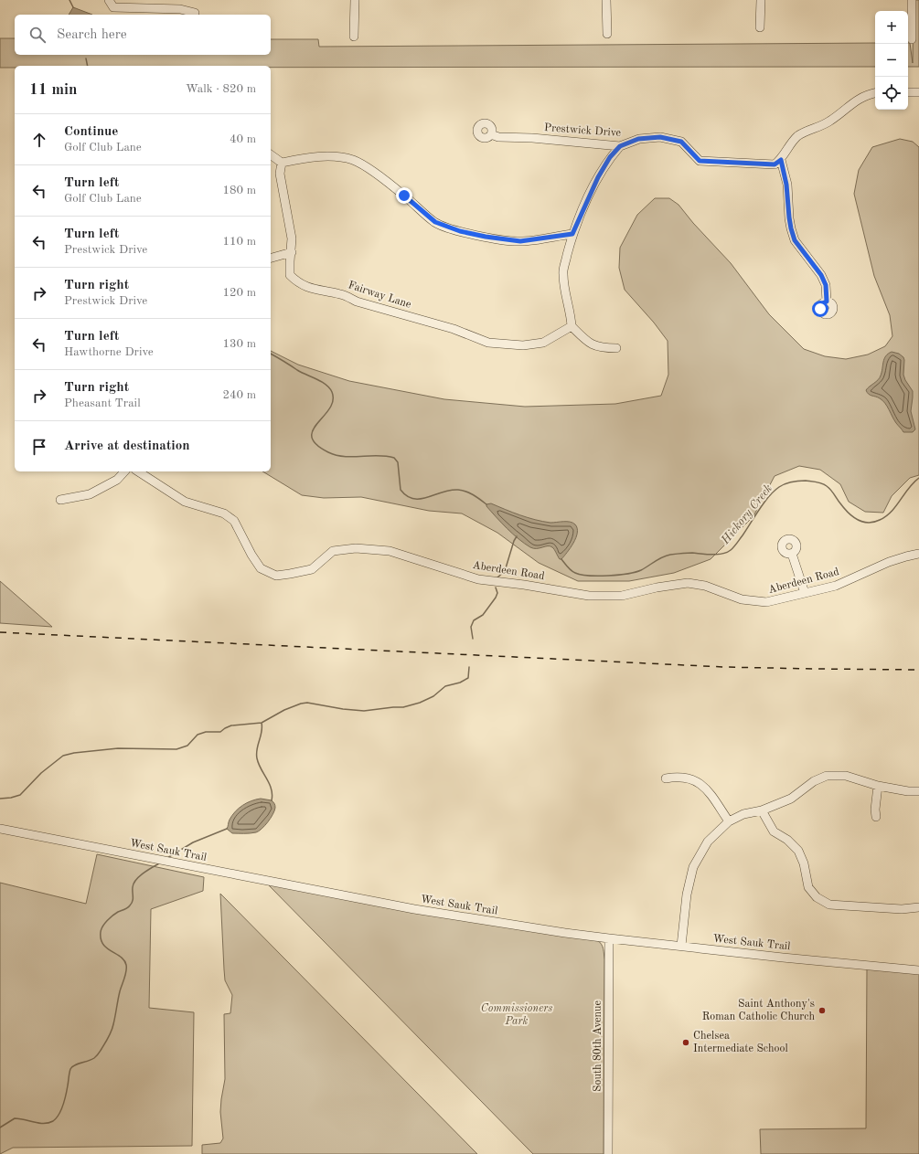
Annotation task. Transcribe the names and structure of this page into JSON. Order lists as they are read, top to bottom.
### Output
{
  "streets": {
    "street": [
      "Prestwick Drive",
      "Fairway Lane",
      "Aberdeen Road",
      "West Sauk Trail",
      "South 80th Avenue"
    ]
  },
  "crossings": [
    ["West Sauk Trail", "South 80th Avenue"]
  ],
  "water": ["Hickory Creek"],
  "parks": ["Commissioners Park"],
  "places": ["Saint Anthony's Roman Catholic Church", "Chelsea Intermediate School"],
  "page": {
    "map_buttons": ["+", "−"],
    "search": "Search here",
    "heading": ["11 min", "Walk · 820 m"],
    "list": [
      ["Continue", "Golf Club Lane", "40 m"],
      ["Turn left", "Golf Club Lane", "180 m"],
      ["Turn left", "Prestwick Drive", "110 m"],
      ["Turn right", "Prestwick Drive", "120 m"],
      ["Turn left", "Hawthorne Drive", "130 m"],
      ["Turn right", "Pheasant Trail", "240 m"],
      "Arrive at destination"
    ]
  }
}
